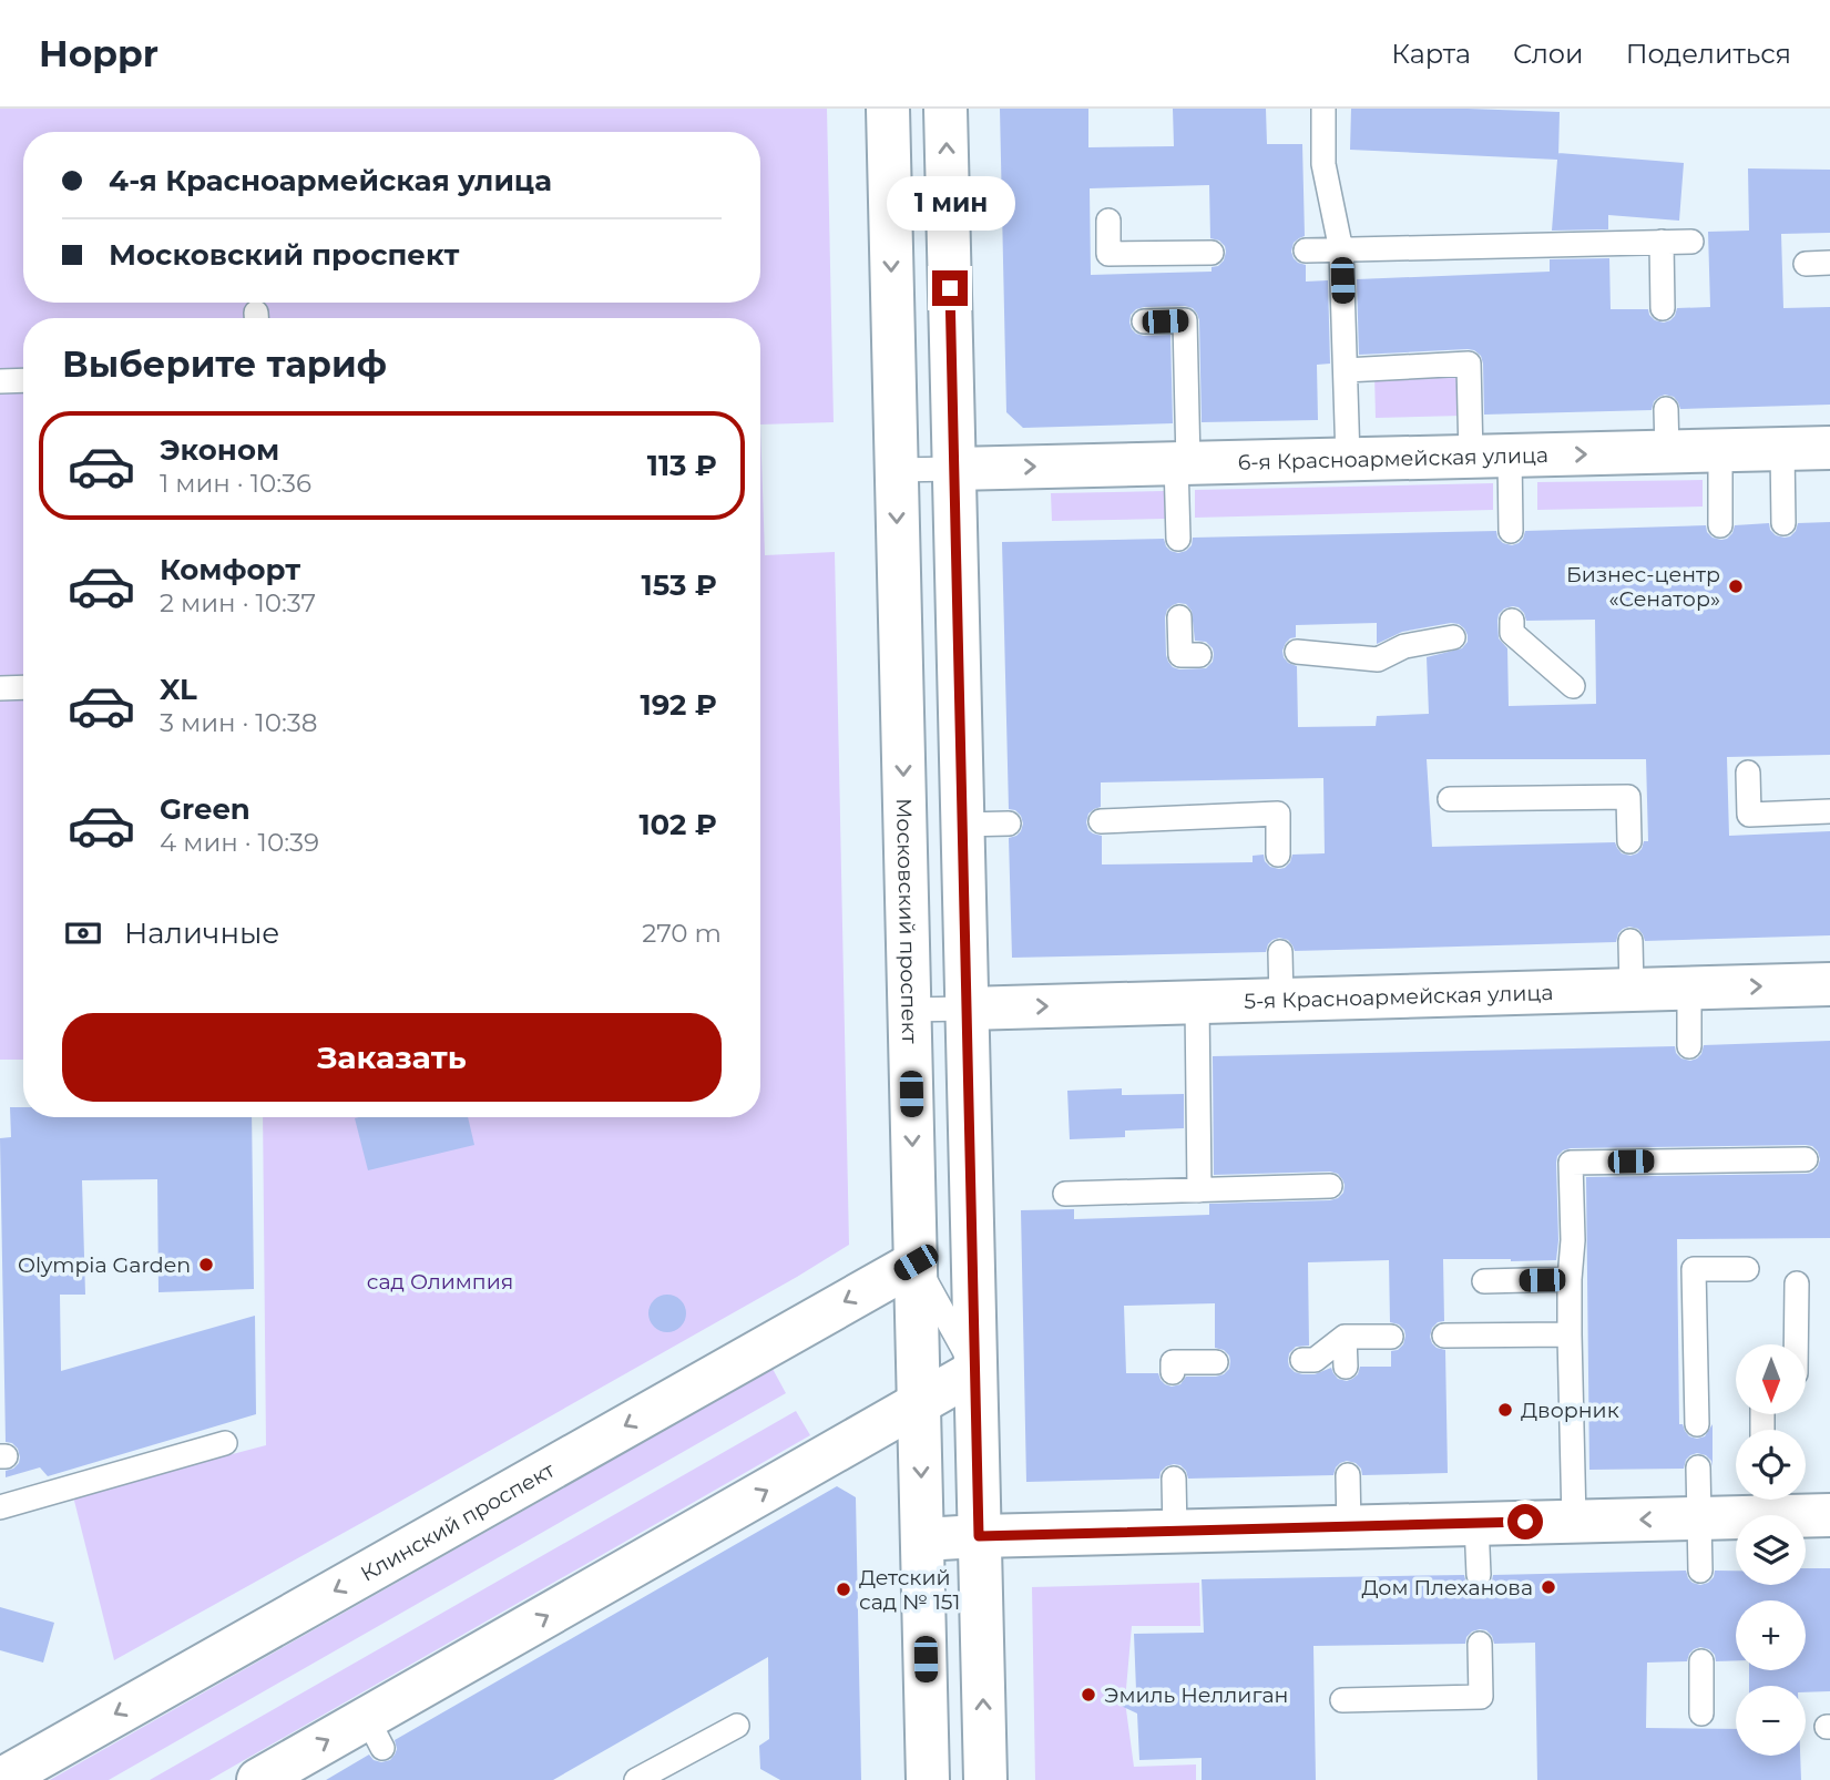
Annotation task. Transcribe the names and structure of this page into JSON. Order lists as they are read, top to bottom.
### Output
{
  "streets": {
    "street": [
      "6-я Красноармейская улица",
      "Московский проспект",
      "5-я Красноармейская улица",
      "Клинский проспект"
    ]
  },
  "crossings": [
    ["Московский проспект", "Клинский проспект"]
  ],
  "one_way": ["6-я Красноармейская улица", "5-я Красноармейская улица"],
  "parks": ["сад Олимпия"],
  "places": [
    "Бизнес-центр «Сенатор»",
    "Olympiа Garden",
    "Дворник",
    "Дом Плеханова",
    "Детский сад № 151",
    "Эмиль Неллиган"
  ],
  "north": "bottom",
  "page": {
    "header": "Hoppr",
    "nav": ["Карта", "Слои", "Поделиться"],
    "banner": ["4-я Красноармейская улица", "Московский проспект"],
    "bubble": "1 мин",
    "heading": "Выберите тариф",
    "list": [
      {
        "name": "Эконом",
        "note": "1 мин · 10:36",
        "value": "113 ₽"
      },
      {
        "name": "Комфорт",
        "note": "2 мин · 10:37",
        "value": "153 ₽"
      },
      {
        "name": "XL",
        "note": "3 мин · 10:38",
        "value": "192 ₽"
      },
      {
        "name": "Green",
        "note": "4 мин · 10:39",
        "value": "102 ₽"
      }
    ],
    "pay": ["Наличные", "270 m"],
    "buttons": "Заказать",
    "map_buttons": ["+", "−"]
  }
}
